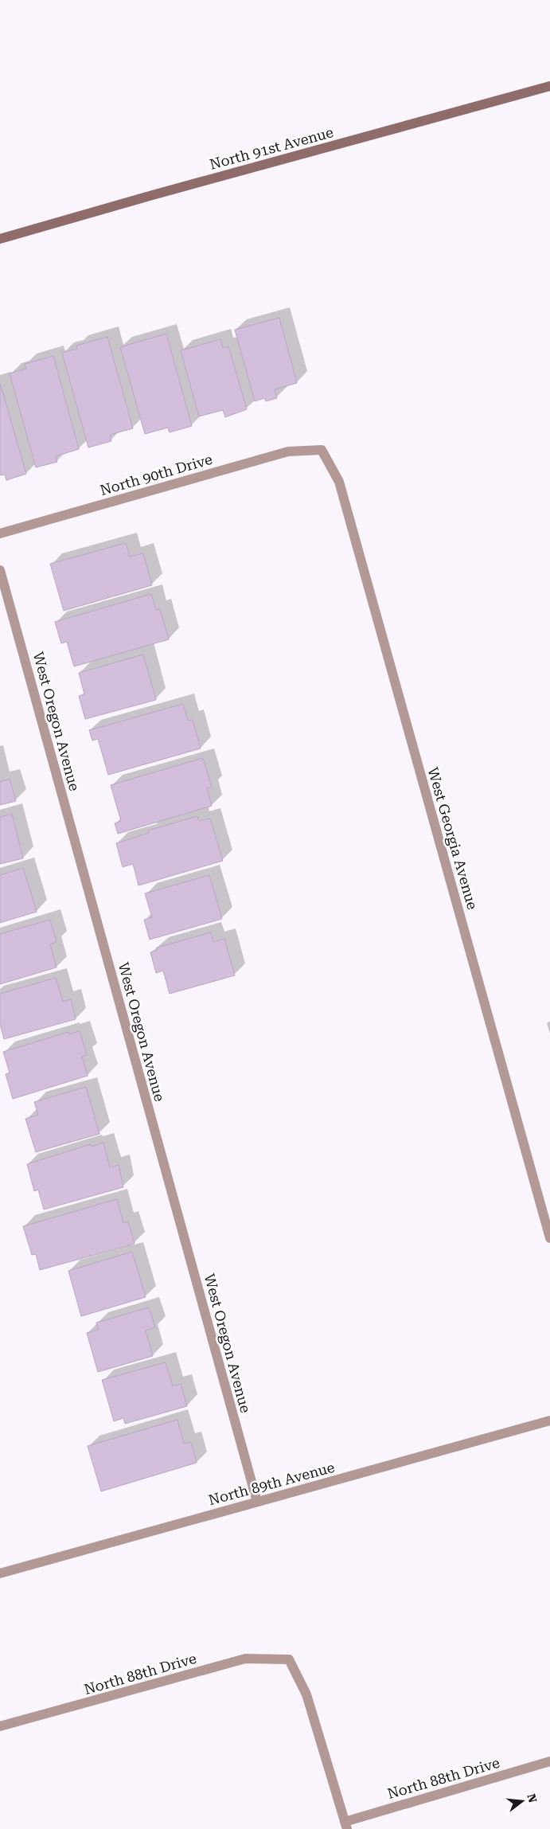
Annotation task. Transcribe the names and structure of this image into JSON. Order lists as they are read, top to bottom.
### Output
{
  "streets": {
    "main road": ["North 91st Avenue"],
    "street": [
      "North 90th Drive",
      "West Oregon Avenue",
      "West Georgia Avenue",
      "North 89th Avenue",
      "North 88th Drive"
    ]
  },
  "crossings": [
    ["North 90th Drive", "West Georgia Avenue"],
    ["West Oregon Avenue", "North 89th Avenue"]
  ],
  "north": "right"
}
